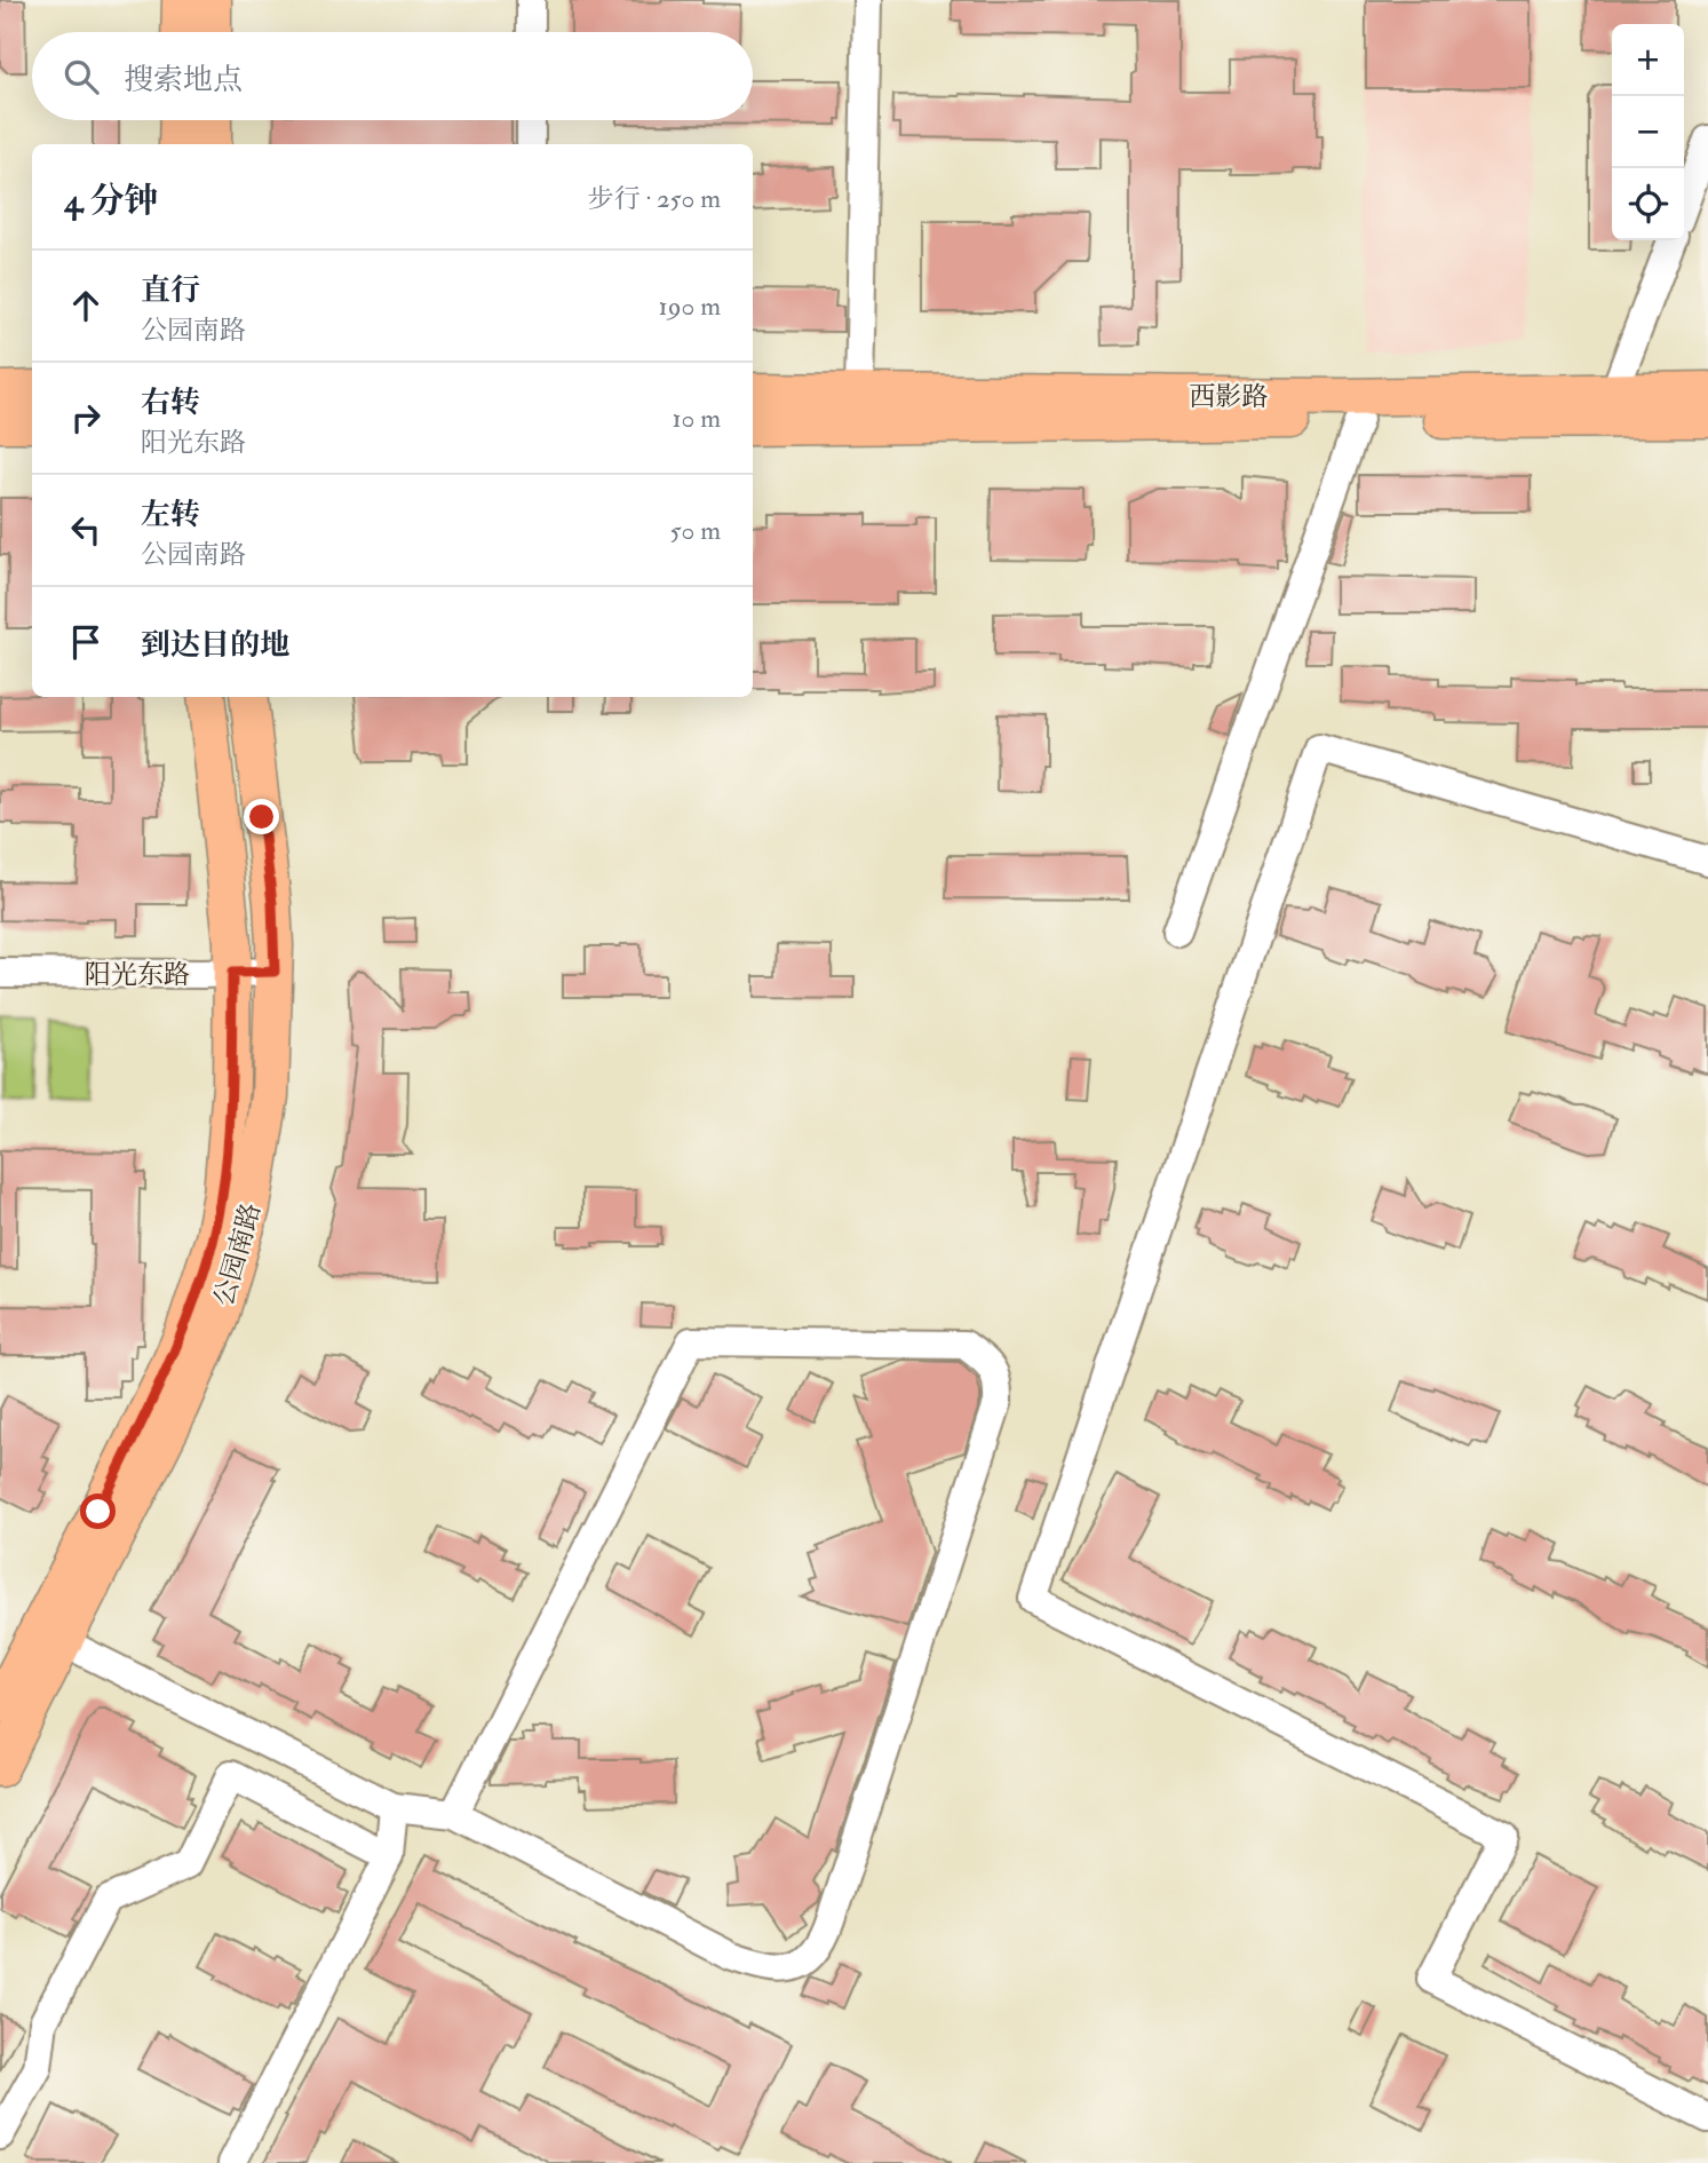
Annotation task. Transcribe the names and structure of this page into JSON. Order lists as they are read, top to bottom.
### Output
{
  "streets": {
    "main road": ["西影路", "公园南路"],
    "street": ["阳光东路"]
  },
  "crossings": [
    ["阳光东路", "公园南路"]
  ],
  "page": {
    "map_buttons": ["+", "−"],
    "search": "搜索地点",
    "heading": ["4 分钟", "步行 · 250 m"],
    "list": [
      ["直行", "公园南路", "190 m"],
      ["右转", "阳光东路", "10 m"],
      ["左转", "公园南路", "50 m"],
      "到达目的地"
    ]
  }
}
